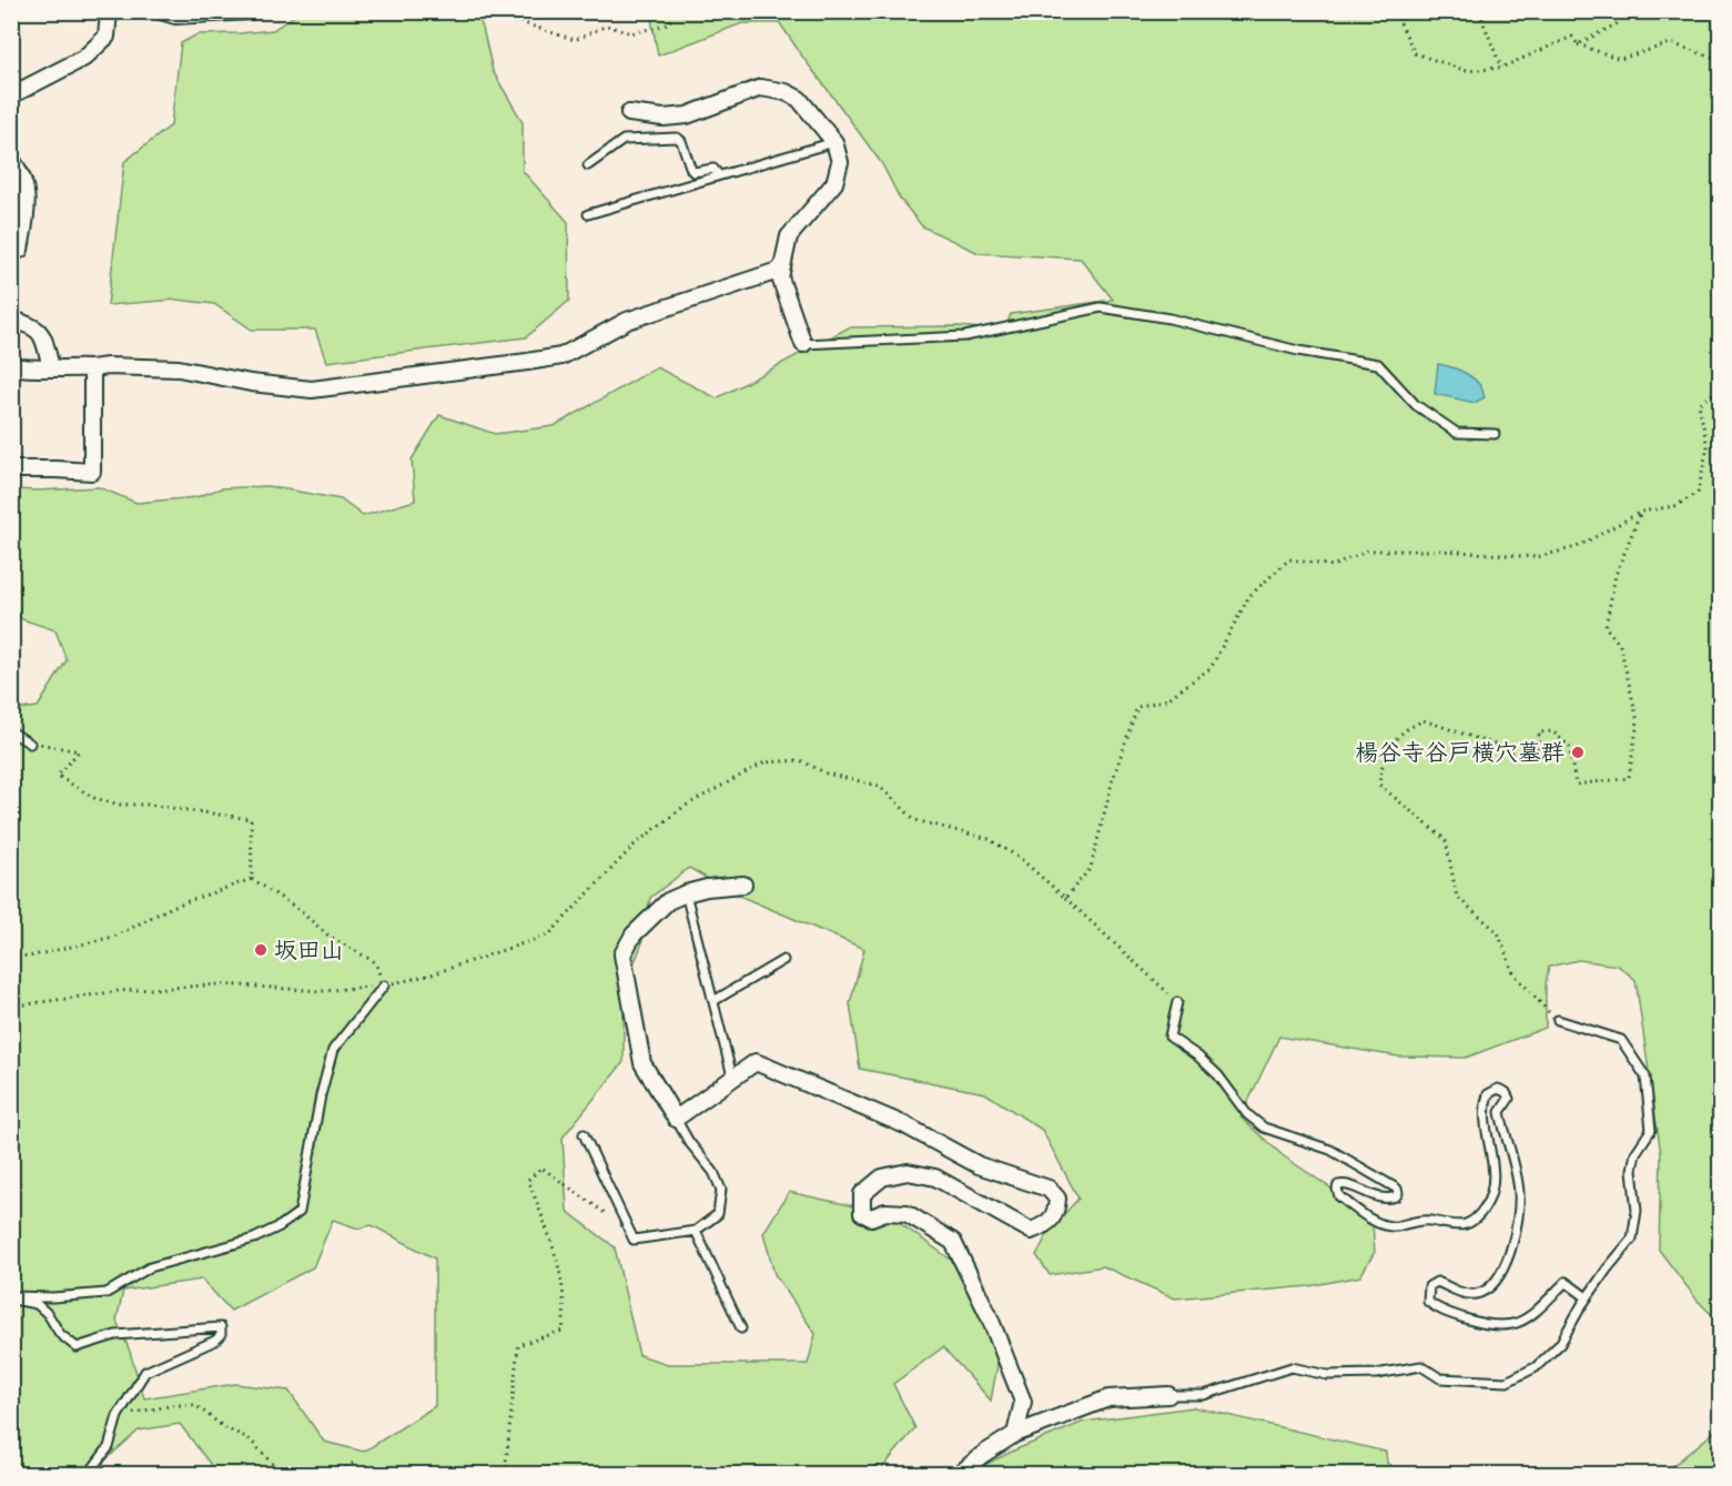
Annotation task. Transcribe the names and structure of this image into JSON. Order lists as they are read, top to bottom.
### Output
{
  "places": ["楊谷寺谷戸横穴墓群", "坂田山"]
}
